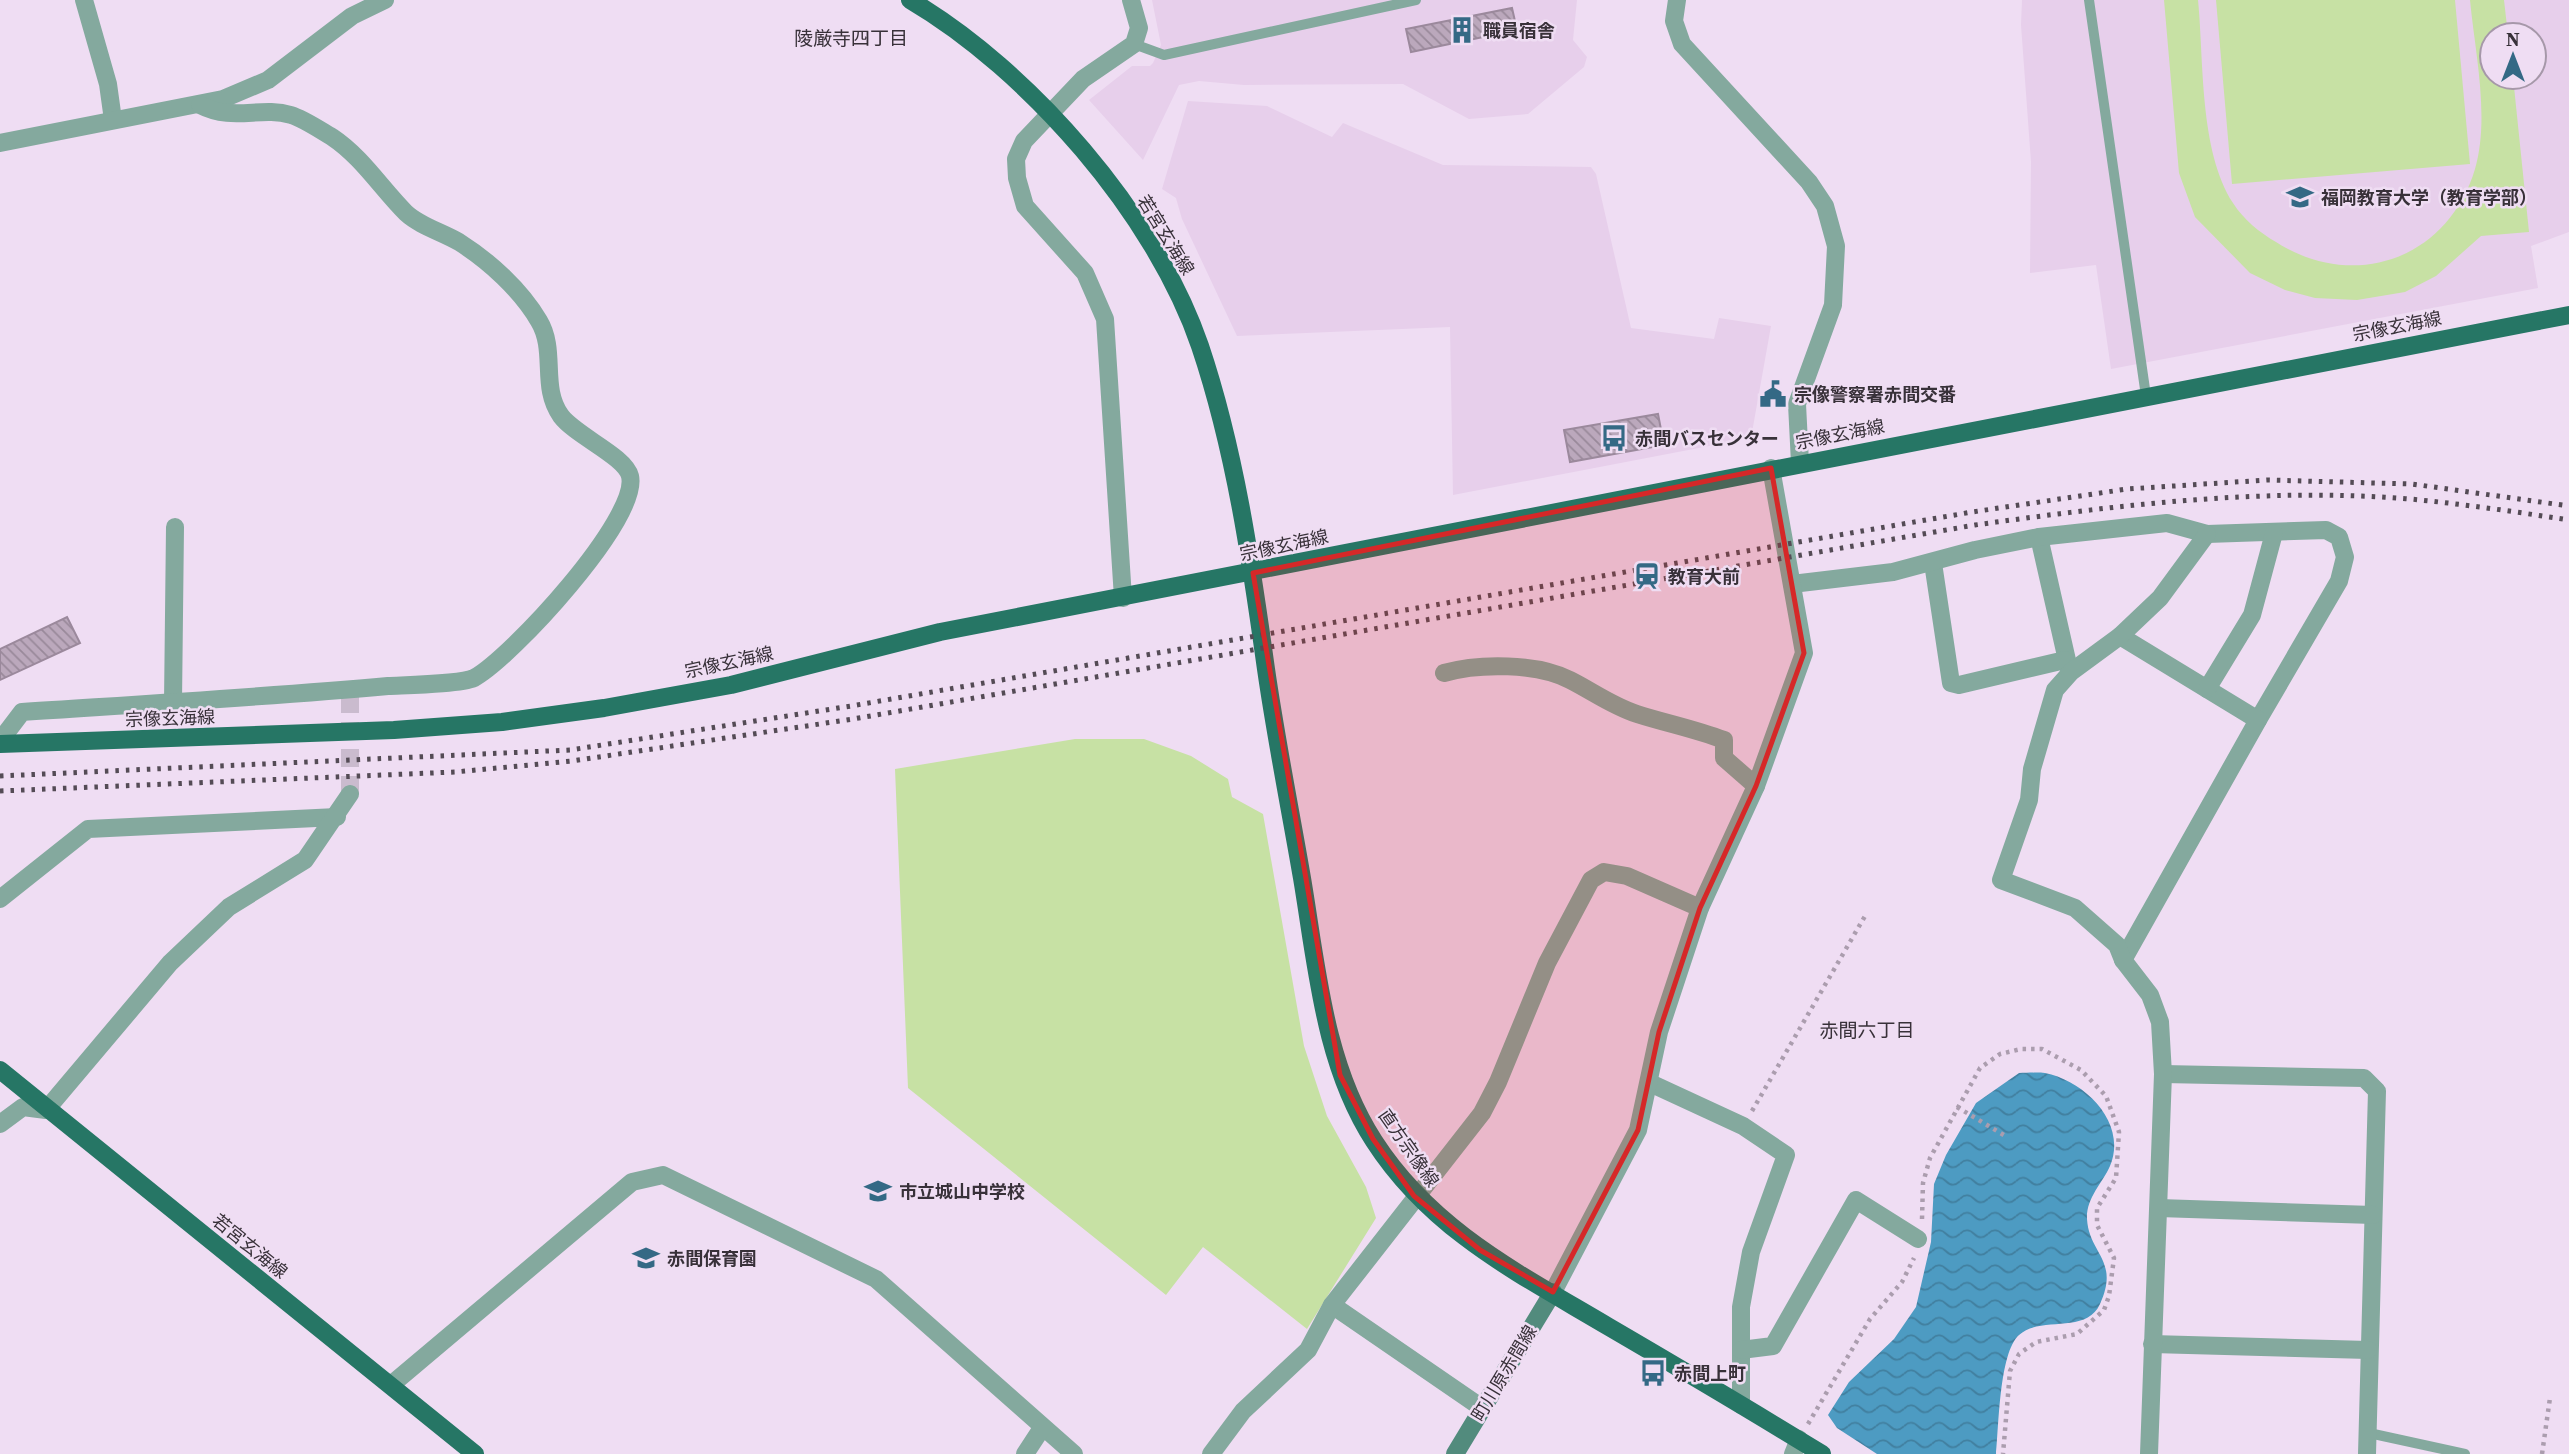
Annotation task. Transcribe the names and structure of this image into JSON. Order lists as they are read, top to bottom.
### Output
{
  "streets": {
    "main road": [
      "若宮玄海線",
      "宗像玄海線",
      "直方宗像線",
      "町川原赤間線"
    ]
  },
  "crossings": [
    ["若宮玄海線", "宗像玄海線"],
    ["若宮玄海線", "直方宗像線"],
    ["宗像玄海線", "直方宗像線"],
    ["直方宗像線", "町川原赤間線"]
  ],
  "districts": ["陵厳寺四丁目", "赤間六丁目"],
  "places": {
    "building": ["職員宿舎"],
    "school or university": ["福岡教育大学（教育学部）", "市立城山中学校", "赤間保育園"],
    "public building": ["宗像警察署赤間交番"],
    "bus stop": ["赤間バスセンター", "赤間上町"],
    "station": ["教育大前"]
  },
  "north": "top"
}
